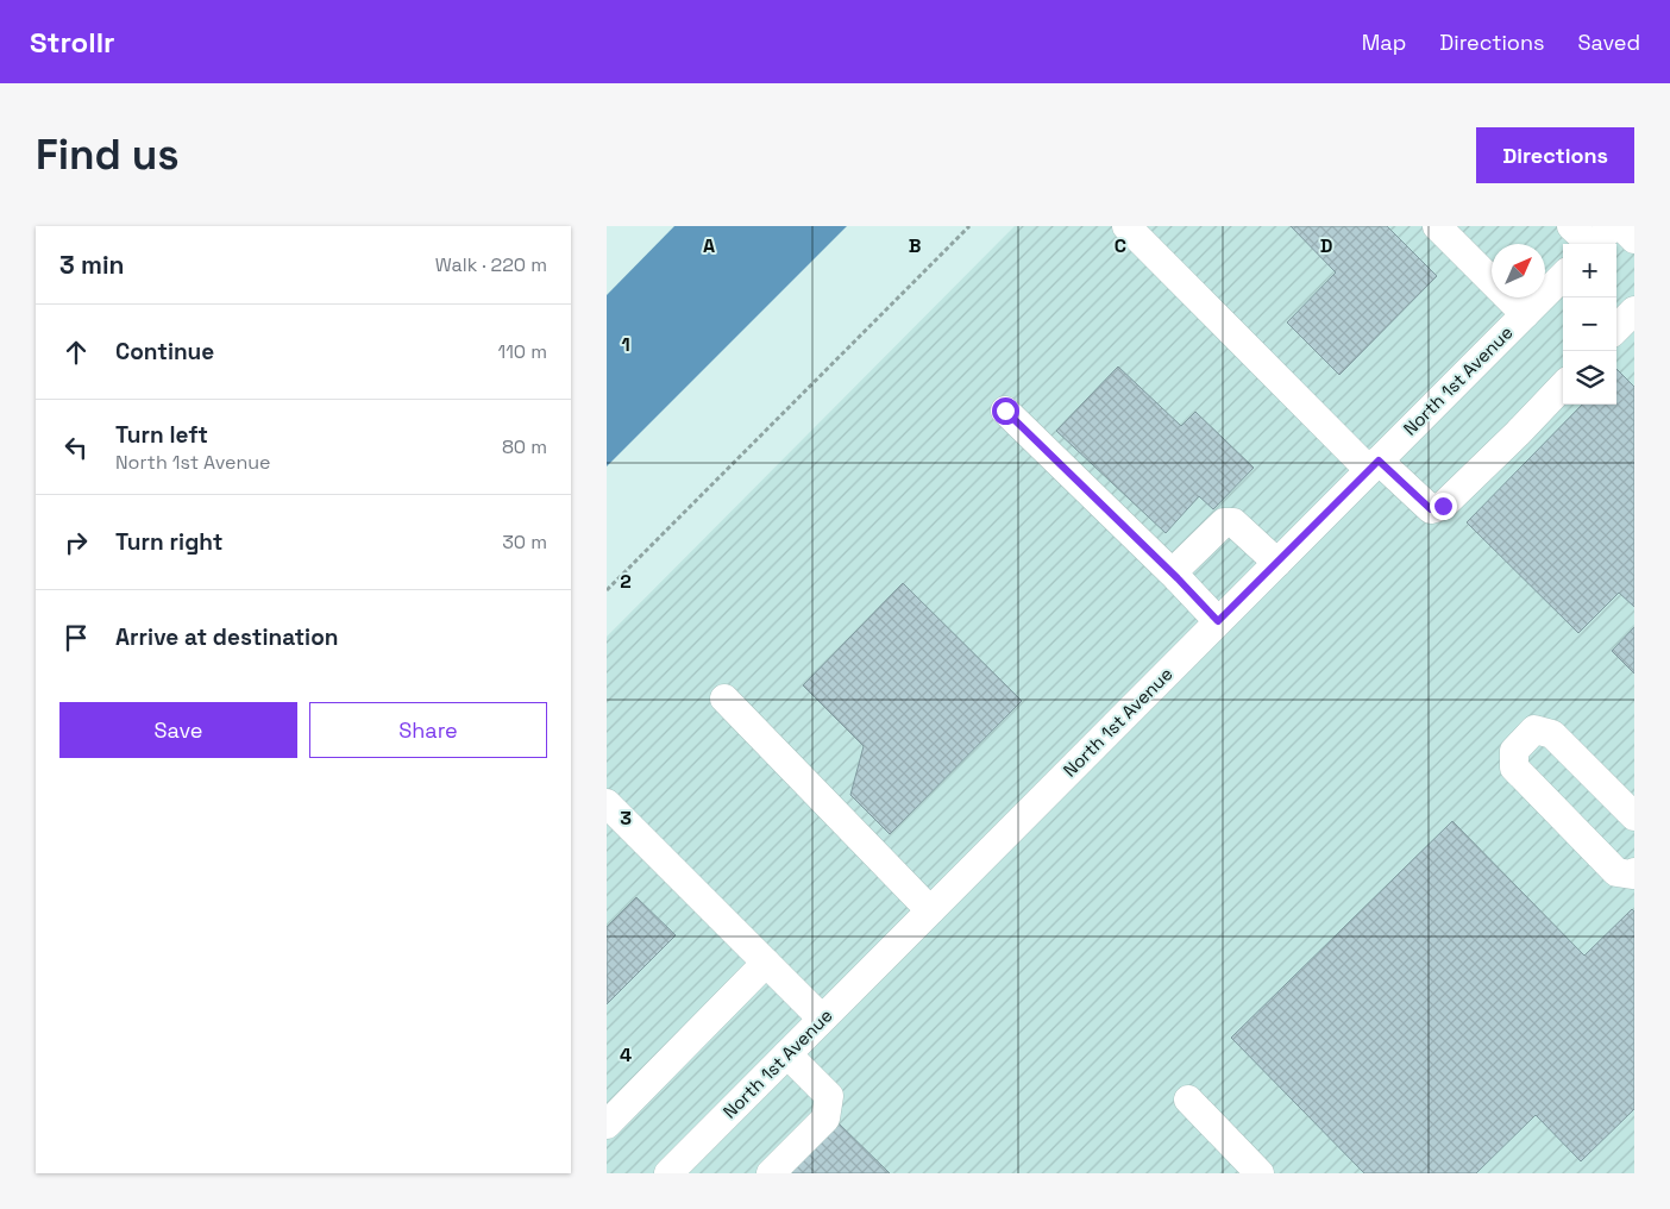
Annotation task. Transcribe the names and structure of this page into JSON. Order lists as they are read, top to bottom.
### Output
{
  "streets": {
    "street": ["North 1st Avenue"]
  },
  "north": "top right",
  "page": {
    "header": "Strollr",
    "nav": ["Map", "Directions", "Saved"],
    "buttons": [
      "Directions",
      ["Save", "Share"]
    ],
    "title": "Find us",
    "heading": ["3 min", "Walk · 220 m"],
    "map_buttons": ["+", "−"],
    "list": [
      ["Continue", "110 m"],
      ["Turn left", "North 1st Avenue", "80 m"],
      ["Turn right", "30 m"],
      "Arrive at destination"
    ]
  },
  "grid": {
    "columns": [
      "A",
      "B",
      "C",
      "D"
    ],
    "rows": [
      "1",
      "2",
      "3",
      "4"
    ]
  }
}
